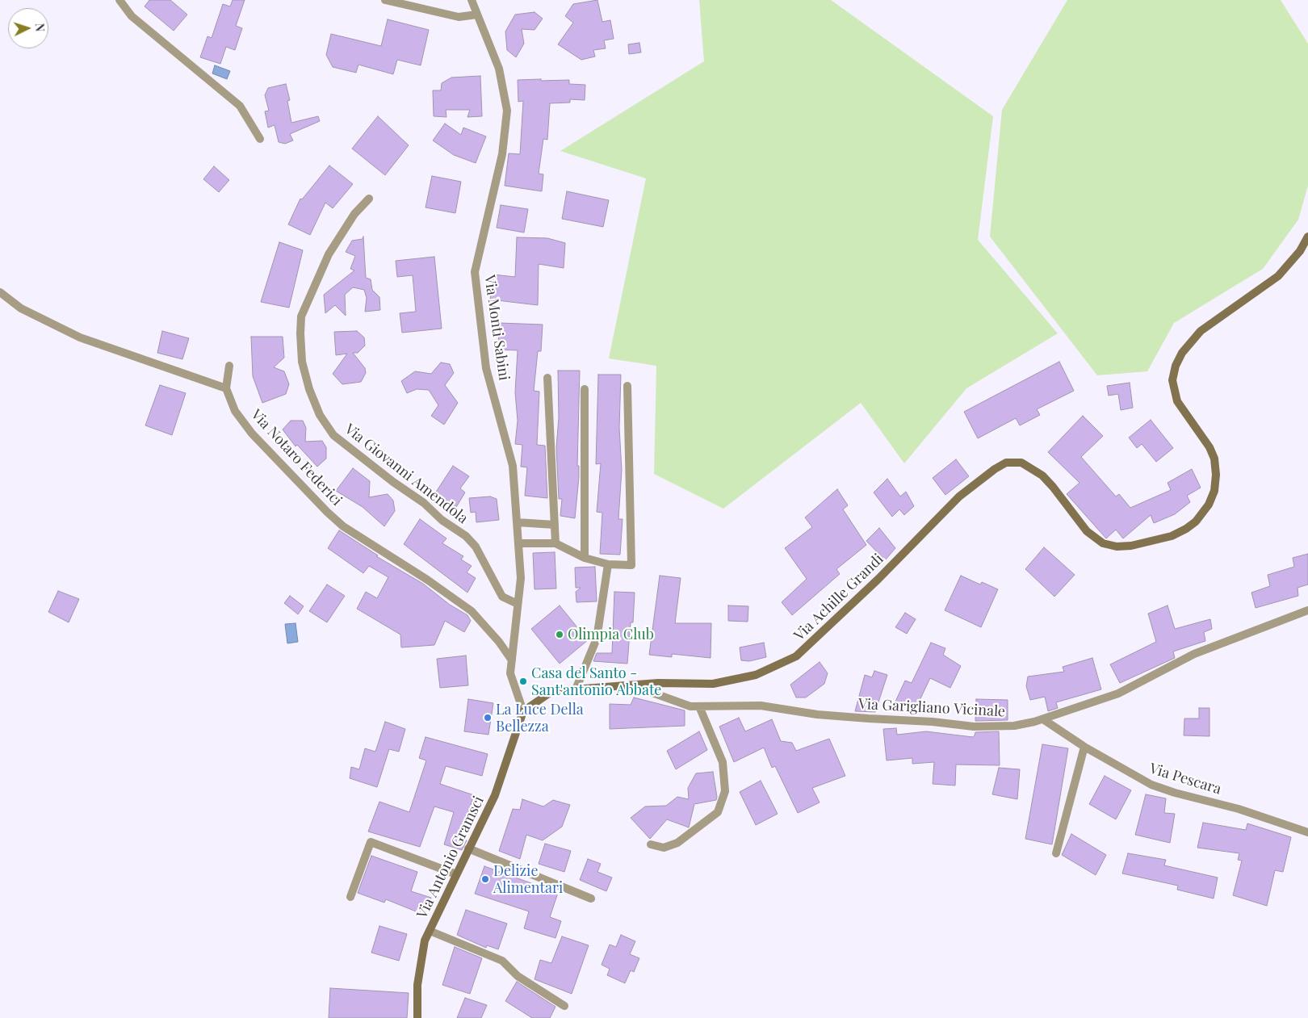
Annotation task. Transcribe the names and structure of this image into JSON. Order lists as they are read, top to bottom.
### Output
{
  "streets": {
    "main road": ["Via Achille Grandi", "Via Antonio Gramsci"],
    "street": [
      "Via Monti Sabini",
      "Via Notaro Federici",
      "Via Giovanni Amendola",
      "Via Garigliano Vicinale",
      "Via Pescara"
    ]
  },
  "crossings": [
    ["Via Monti Sabini", "Via Notaro Federici"],
    ["Via Monti Sabini", "Via Giovanni Amendola"],
    ["Via Monti Sabini", "Via Achille Grandi"],
    ["Via Monti Sabini", "Via Antonio Gramsci"],
    ["Via Achille Grandi", "Via Garigliano Vicinale"],
    ["Via Achille Grandi", "Via Antonio Gramsci"],
    ["Via Garigliano Vicinale", "Via Pescara"]
  ],
  "places": [
    "Olimpia Club",
    "Casa del Santo - Sant'antonio Abbate",
    "La Luce Della Bellezza",
    "Delizie Alimentari"
  ],
  "north": "right"
}
